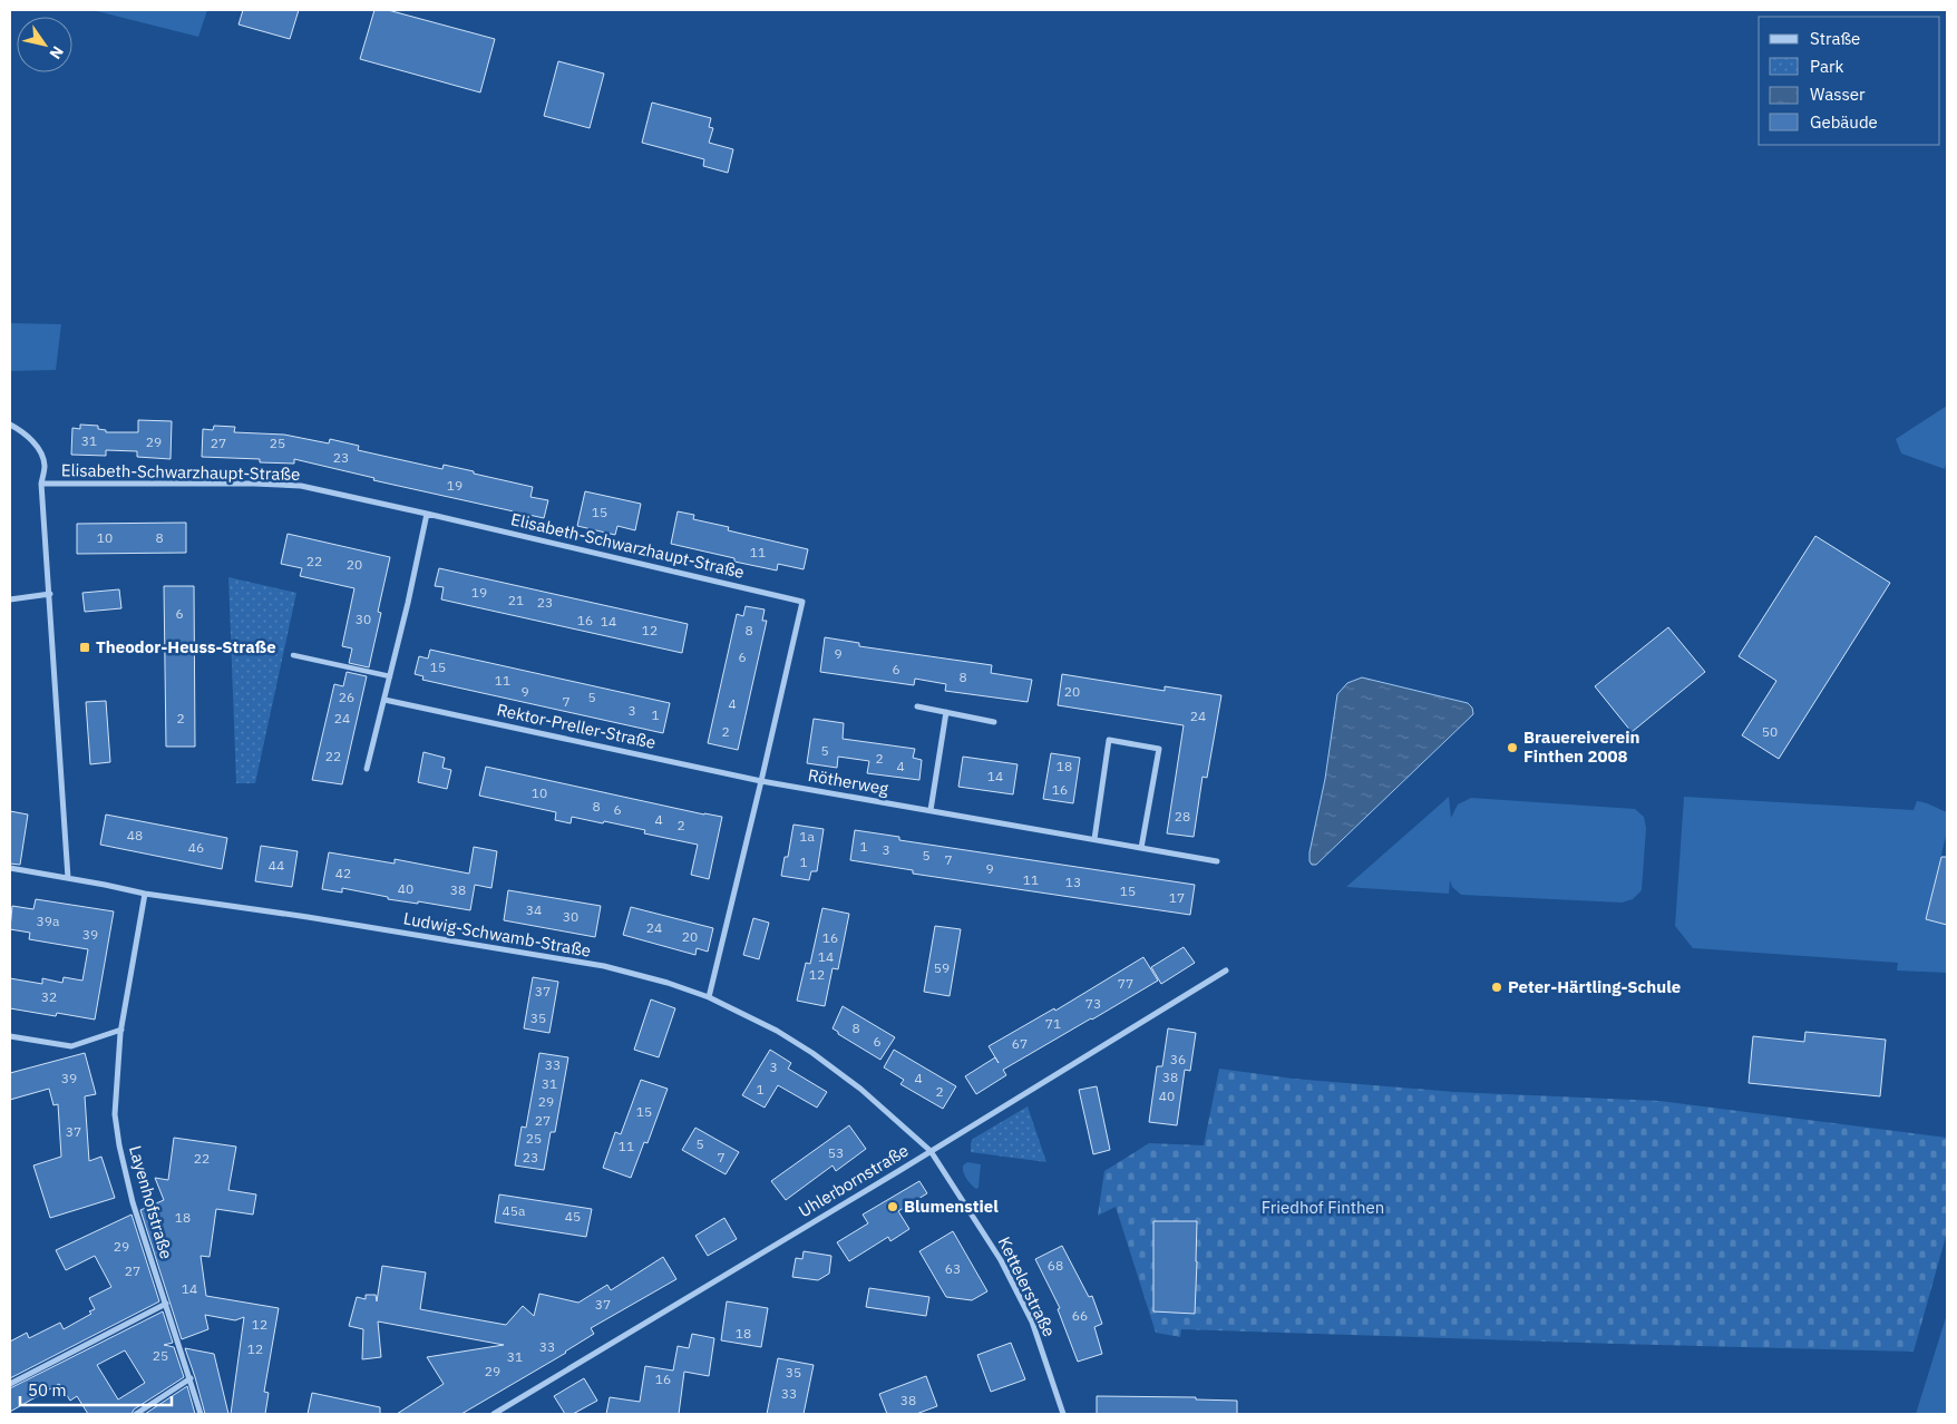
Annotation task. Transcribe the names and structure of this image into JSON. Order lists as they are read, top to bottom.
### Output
{
  "streets": {
    "street": [
      "Elisabeth-Schwarzhaupt-Straße",
      "Rektor-Preller-Straße",
      "Rötherweg",
      "Ludwig-Schwamb-Straße",
      "Uhlerbornstraße",
      "Layenhofstraße",
      "Kettelerstraße"
    ]
  },
  "crossings": [
    ["Elisabeth-Schwarzhaupt-Straße", "Rektor-Preller-Straße"],
    ["Elisabeth-Schwarzhaupt-Straße", "Rötherweg"],
    ["Elisabeth-Schwarzhaupt-Straße", "Ludwig-Schwamb-Straße"],
    ["Rektor-Preller-Straße", "Rötherweg"],
    ["Ludwig-Schwamb-Straße", "Uhlerbornstraße"],
    ["Ludwig-Schwamb-Straße", "Layenhofstraße"],
    ["Ludwig-Schwamb-Straße", "Kettelerstraße"],
    ["Uhlerbornstraße", "Kettelerstraße"]
  ],
  "parks": ["Friedhof Finthen"],
  "places": {
    "transit": ["Theodor-Heuss-Straße"],
    "other": ["Brauereiverein Finthen 2008", "Peter-Härtling-Schule", "Blumenstiel"]
  },
  "house_numbers": [
    "31",
    "29",
    "27",
    "25",
    "23",
    "19",
    "15",
    "10",
    "8",
    "11",
    "22",
    "20",
    "19",
    "21",
    "23",
    "6",
    "30",
    "16",
    "14",
    "12",
    "8",
    "9",
    "6",
    "15",
    "6",
    "8",
    "11",
    "9",
    "20",
    "26",
    "5",
    "7",
    "4",
    "3",
    "1",
    "24",
    "2",
    "24",
    "2",
    "50",
    "5",
    "22",
    "2",
    "4",
    "18",
    "14",
    "16",
    "10",
    "8",
    "6",
    "28",
    "4",
    "2",
    "48",
    "1a",
    "1",
    "46",
    "3",
    "5",
    "7",
    "1",
    "44",
    "9",
    "42",
    "11",
    "13",
    "40",
    "38",
    "15",
    "17",
    "34",
    "30",
    "39a",
    "24",
    "39",
    "20",
    "16",
    "14",
    "59",
    "12",
    "77",
    "37",
    "32",
    "73",
    "35",
    "71",
    "8",
    "6",
    "67",
    "36",
    "33",
    "3",
    "38",
    "39",
    "4",
    "31",
    "1",
    "2",
    "40",
    "29",
    "15",
    "27",
    "37",
    "25",
    "5",
    "11",
    "53",
    "23",
    "7",
    "22",
    "45a",
    "45",
    "18",
    "29",
    "68",
    "63",
    "27",
    "14",
    "37",
    "66",
    "12",
    "18",
    "33",
    "12",
    "25",
    "31",
    "29",
    "35",
    "16",
    "33",
    "38"
  ],
  "legend": [
    "Straße",
    "Park",
    "Wasser",
    "Gebäude"
  ],
  "scale_bar": "50 m",
  "north": "bottom right"
}
